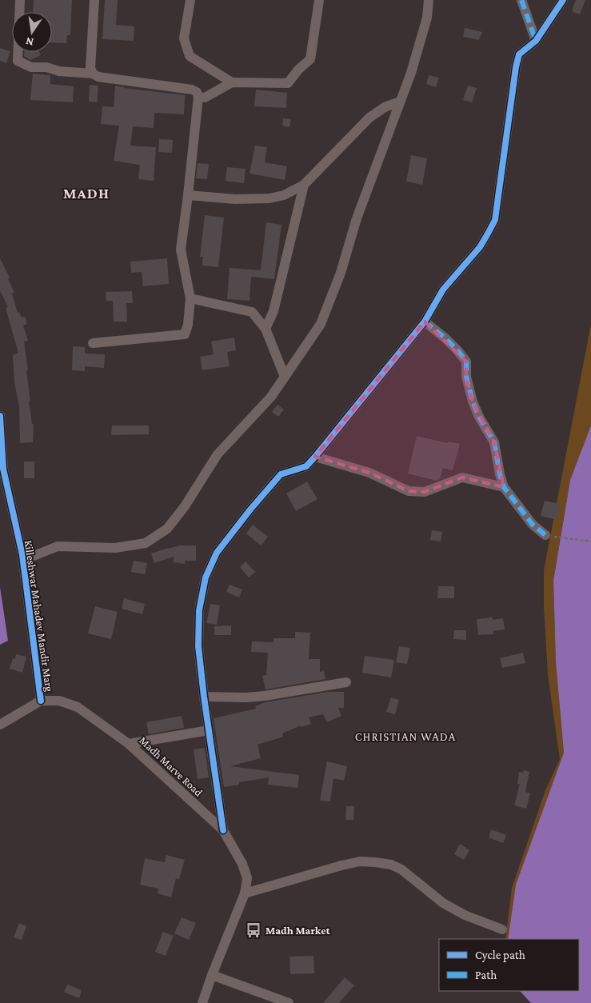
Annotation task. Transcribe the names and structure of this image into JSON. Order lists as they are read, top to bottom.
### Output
{
  "streets": {
    "street": ["Killeshwar Mahadev Mandir Marg", "Madh Marve Road"]
  },
  "crossings": [
    ["Killeshwar Mahadev Mandir Marg", "Madh Marve Road"]
  ],
  "districts": ["MADH", "CHRISTIAN WADA"],
  "places": {
    "bus stop": ["Madh Market"]
  },
  "legend": ["Cycle path", "Path"],
  "north": "bottom"
}
